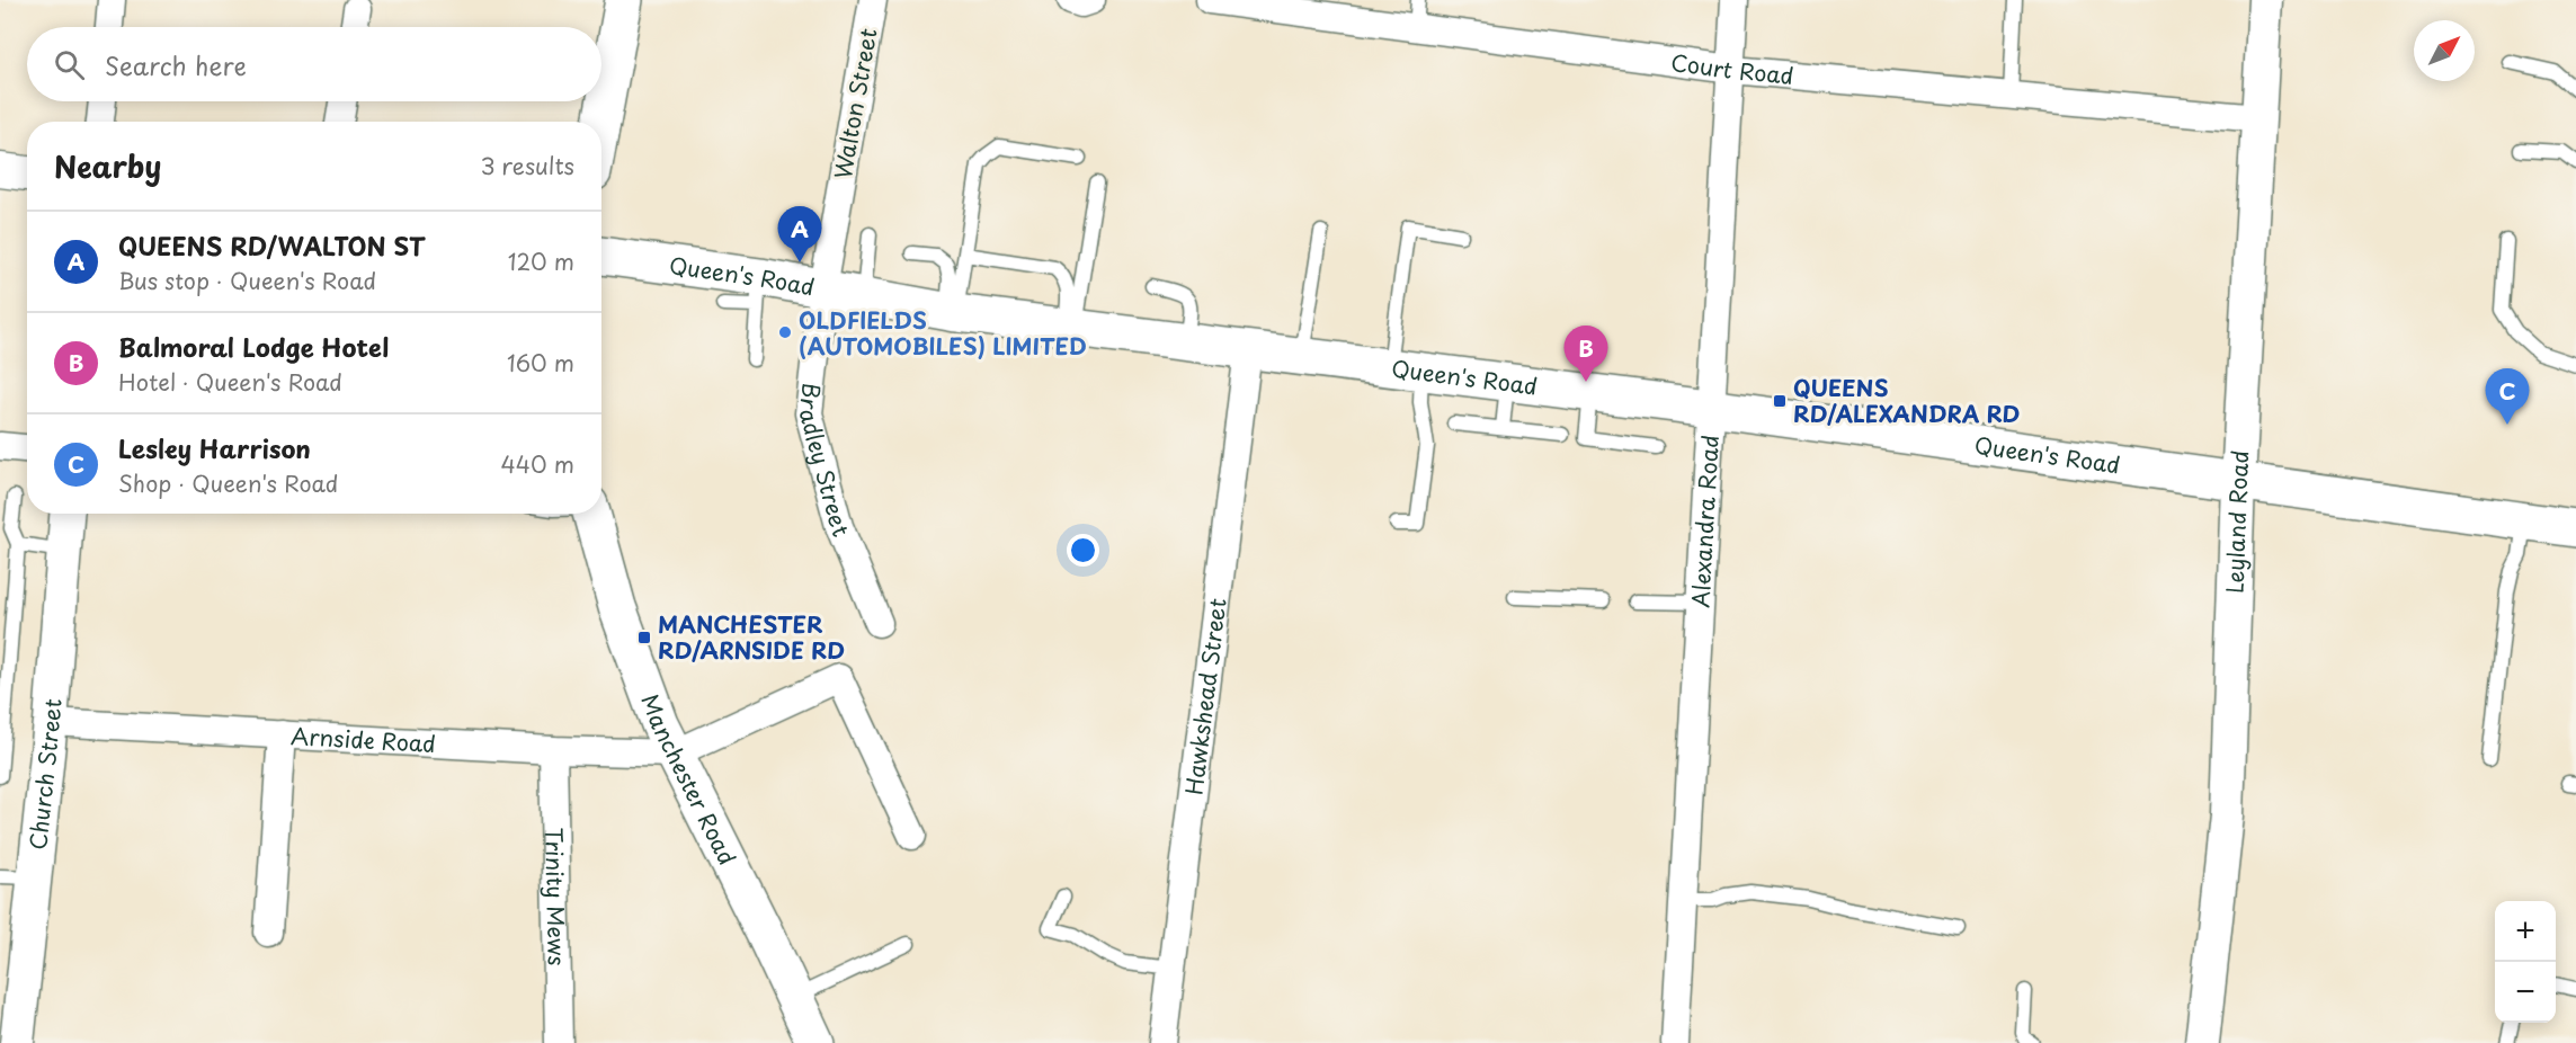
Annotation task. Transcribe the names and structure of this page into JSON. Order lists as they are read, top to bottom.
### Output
{
  "streets": {
    "main road": ["Queen's Road", "Manchester Road"],
    "street": [
      "Court Road",
      "Walton Street",
      "Bradley Street",
      "Alexandra Road",
      "Leyland Road",
      "Hawkshead Street",
      "Arnside Road",
      "Church Street",
      "Trinity Mews"
    ]
  },
  "crossings": [
    ["Court Road", "Alexandra Road"],
    ["Court Road", "Leyland Road"],
    ["Walton Street", "Queen's Road"],
    ["Walton Street", "Bradley Street"],
    ["Queen's Road", "Bradley Street"],
    ["Queen's Road", "Alexandra Road"],
    ["Queen's Road", "Leyland Road"],
    ["Queen's Road", "Hawkshead Street"],
    ["Arnside Road", "Church Street"],
    ["Arnside Road", "Manchester Road"],
    ["Arnside Road", "Trinity Mews"]
  ],
  "places": {
    "other": ["OLDFIELDS (AUTOMOBILES) LIMITED"],
    "transit": ["QUEENS RD/ALEXANDRA RD", "MANCHESTER RD/ARNSIDE RD"]
  },
  "north": "top right",
  "page": {
    "search": "Search here",
    "heading": ["Nearby", "3 results"],
    "pins": ["A", "B", "C"],
    "list": [
      {
        "mark": "A",
        "name": "QUEENS RD/WALTON ST",
        "note": "Bus stop · Queen's Road",
        "value": "120 m"
      },
      {
        "mark": "B",
        "name": "Balmoral Lodge Hotel",
        "note": "Hotel · Queen's Road",
        "value": "160 m"
      },
      {
        "mark": "C",
        "name": "Lesley Harrison",
        "note": "Shop · Queen's Road",
        "value": "440 m"
      }
    ],
    "map_buttons": ["+", "−"]
  }
}
